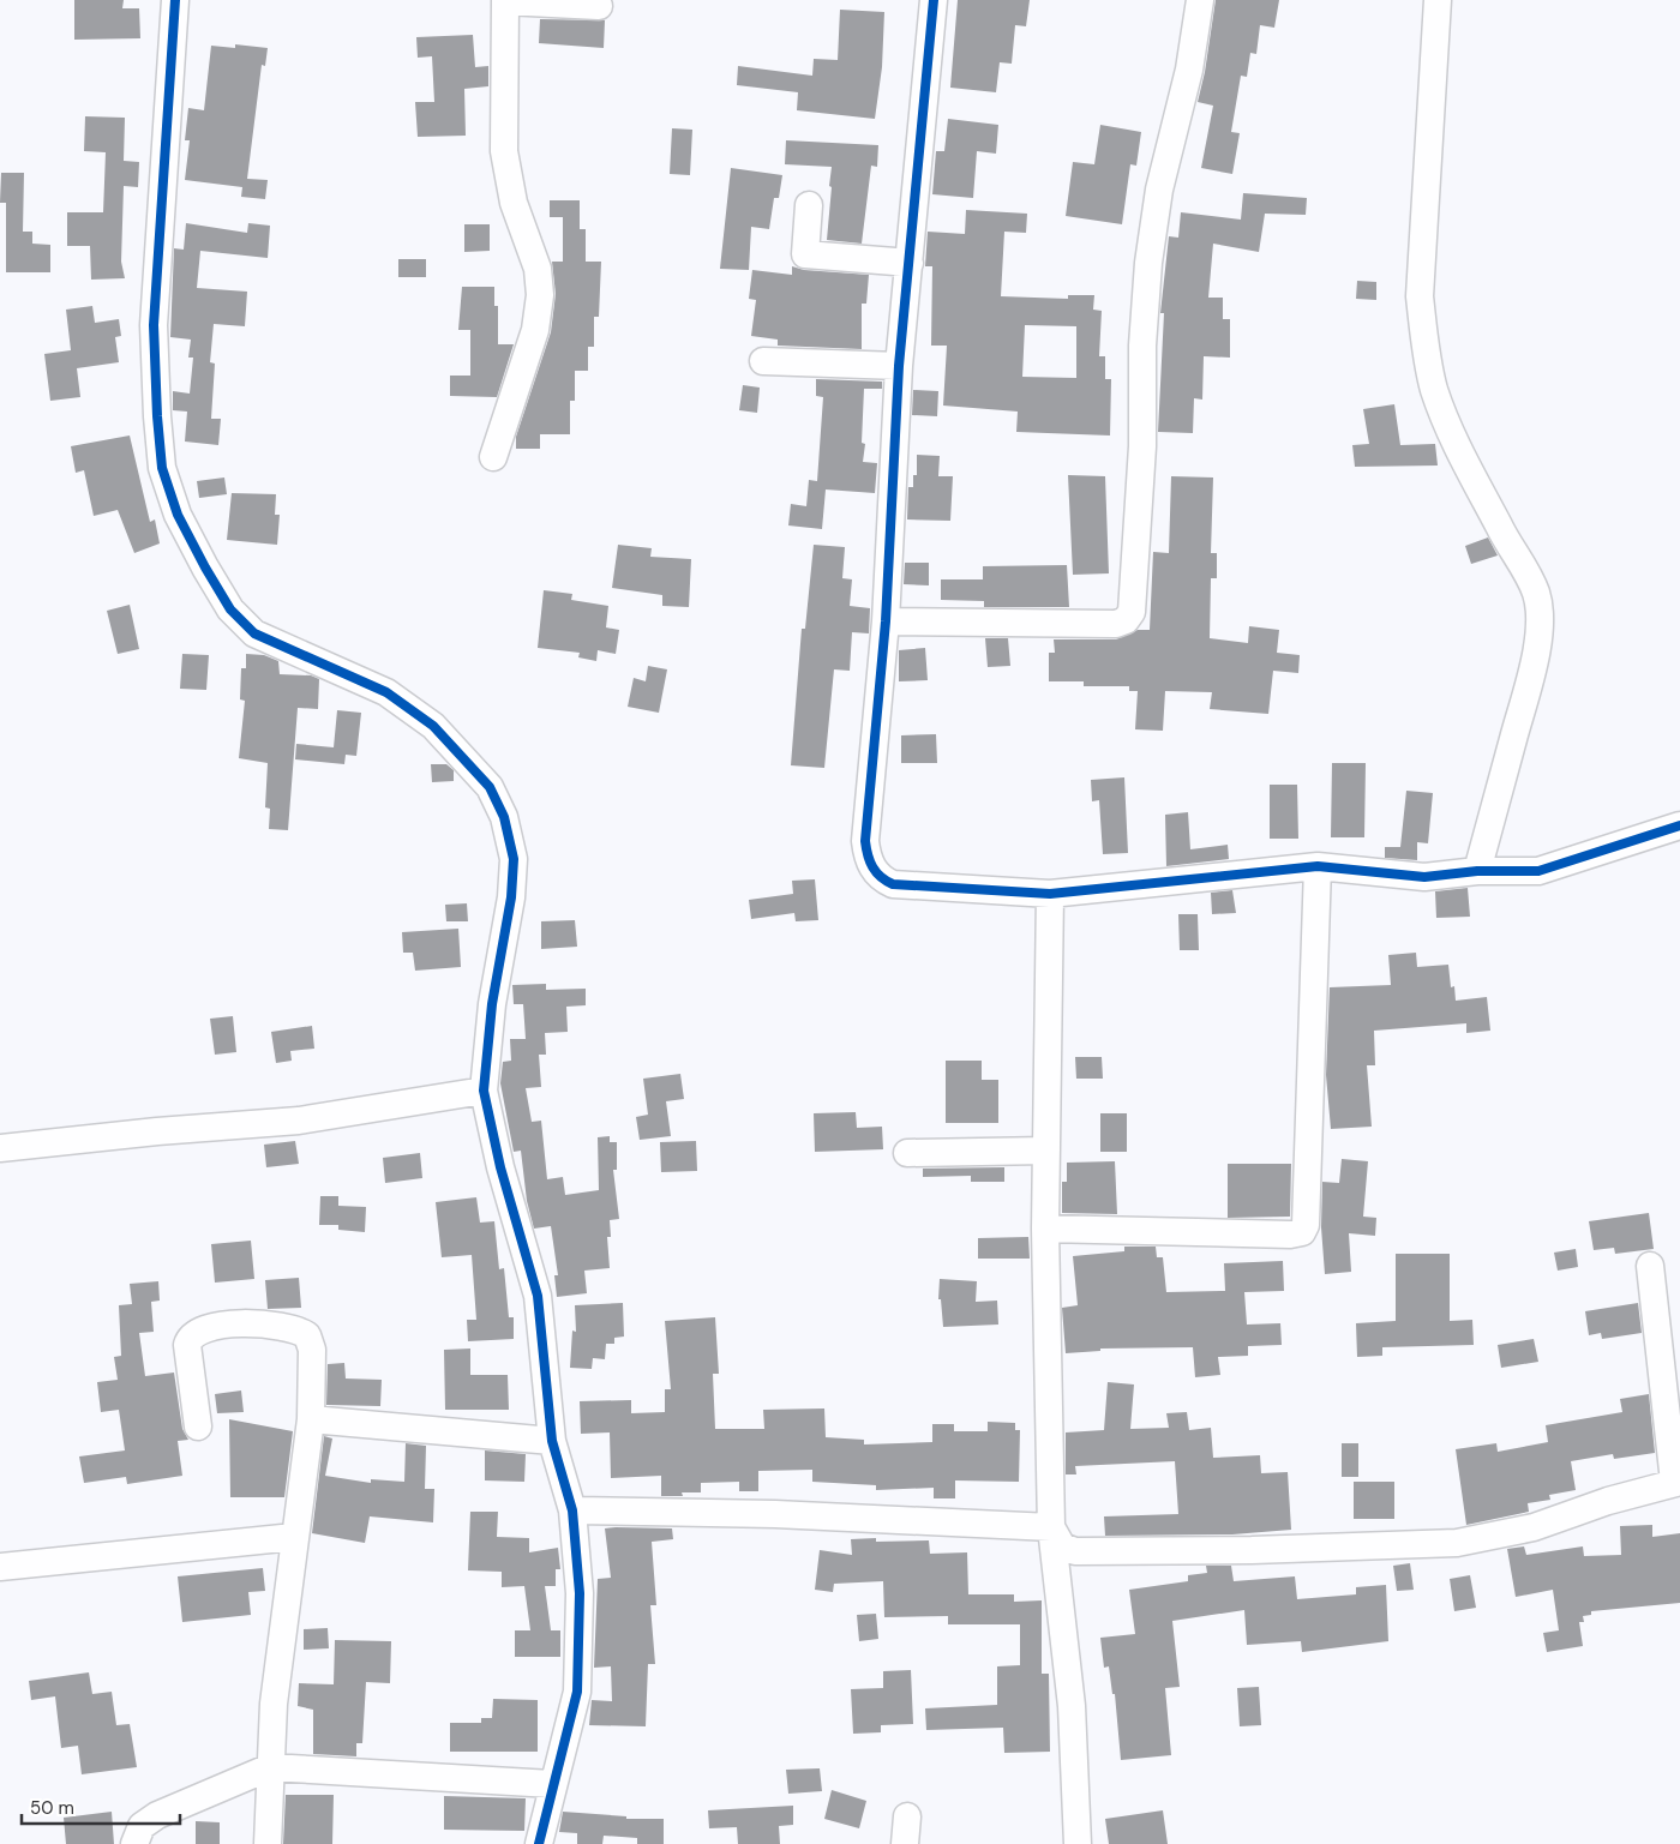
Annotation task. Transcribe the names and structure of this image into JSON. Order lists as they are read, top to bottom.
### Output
{
  "scale_bar": "50 m"
}
